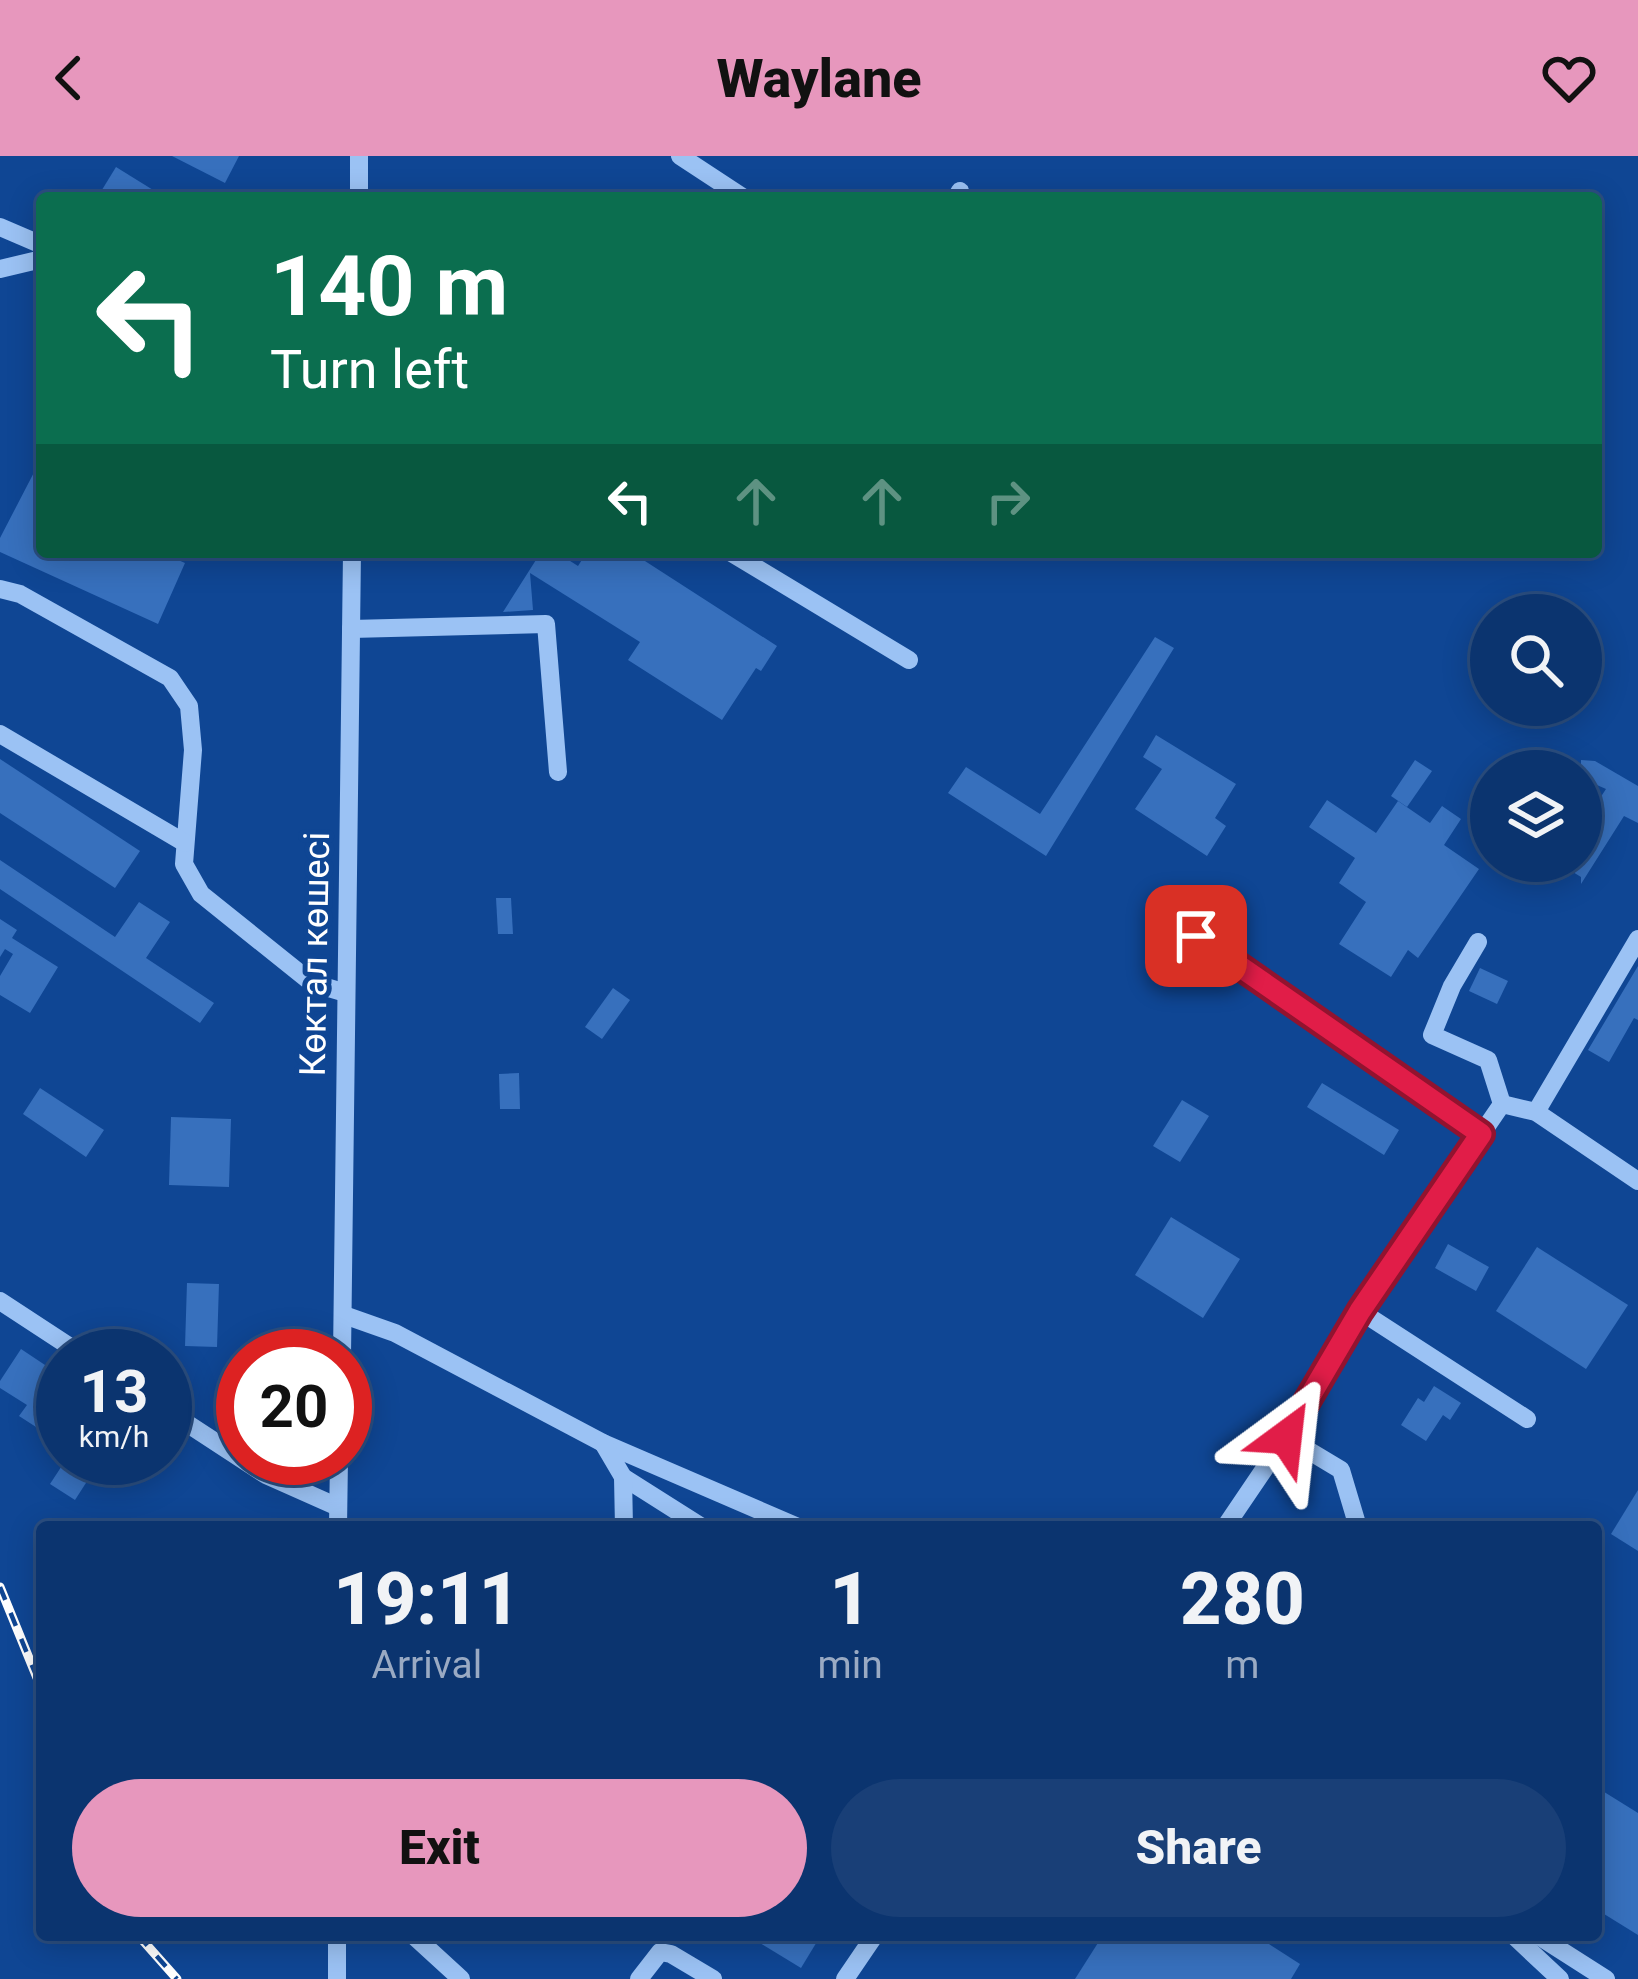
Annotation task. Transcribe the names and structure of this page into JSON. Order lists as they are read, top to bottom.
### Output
{
  "streets": {
    "street": ["Көктал көшесі"]
  },
  "page": {
    "header": "Waylane",
    "turn": ["140 m", "Turn left"],
    "speed": "13 km/h",
    "limit": "20",
    "eta": [
      "19:11",
      "Arrival",
      "1",
      "min",
      "280",
      "m"
    ],
    "buttons": ["Exit", "Share"]
  }
}
